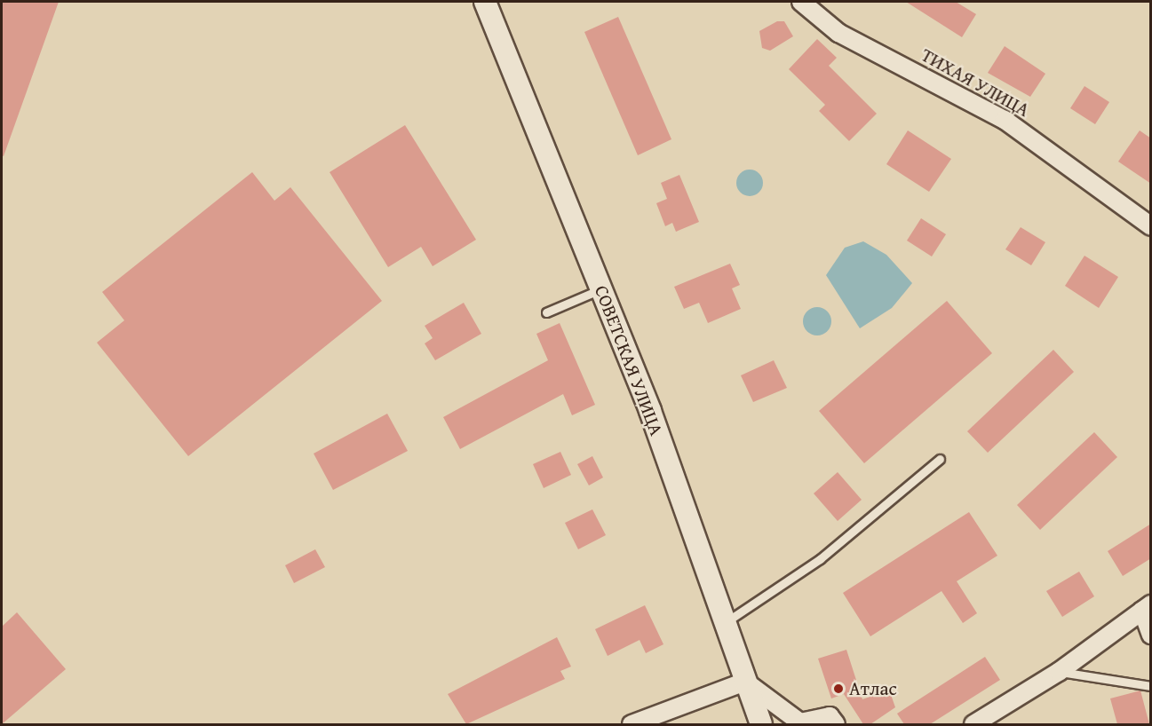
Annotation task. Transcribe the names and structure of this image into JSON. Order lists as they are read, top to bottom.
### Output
{
  "streets": {
    "street": ["ТИХАЯ УЛИЦА", "СОВЕТСКАЯ УЛИЦА"]
  },
  "places": ["Атлас"]
}
